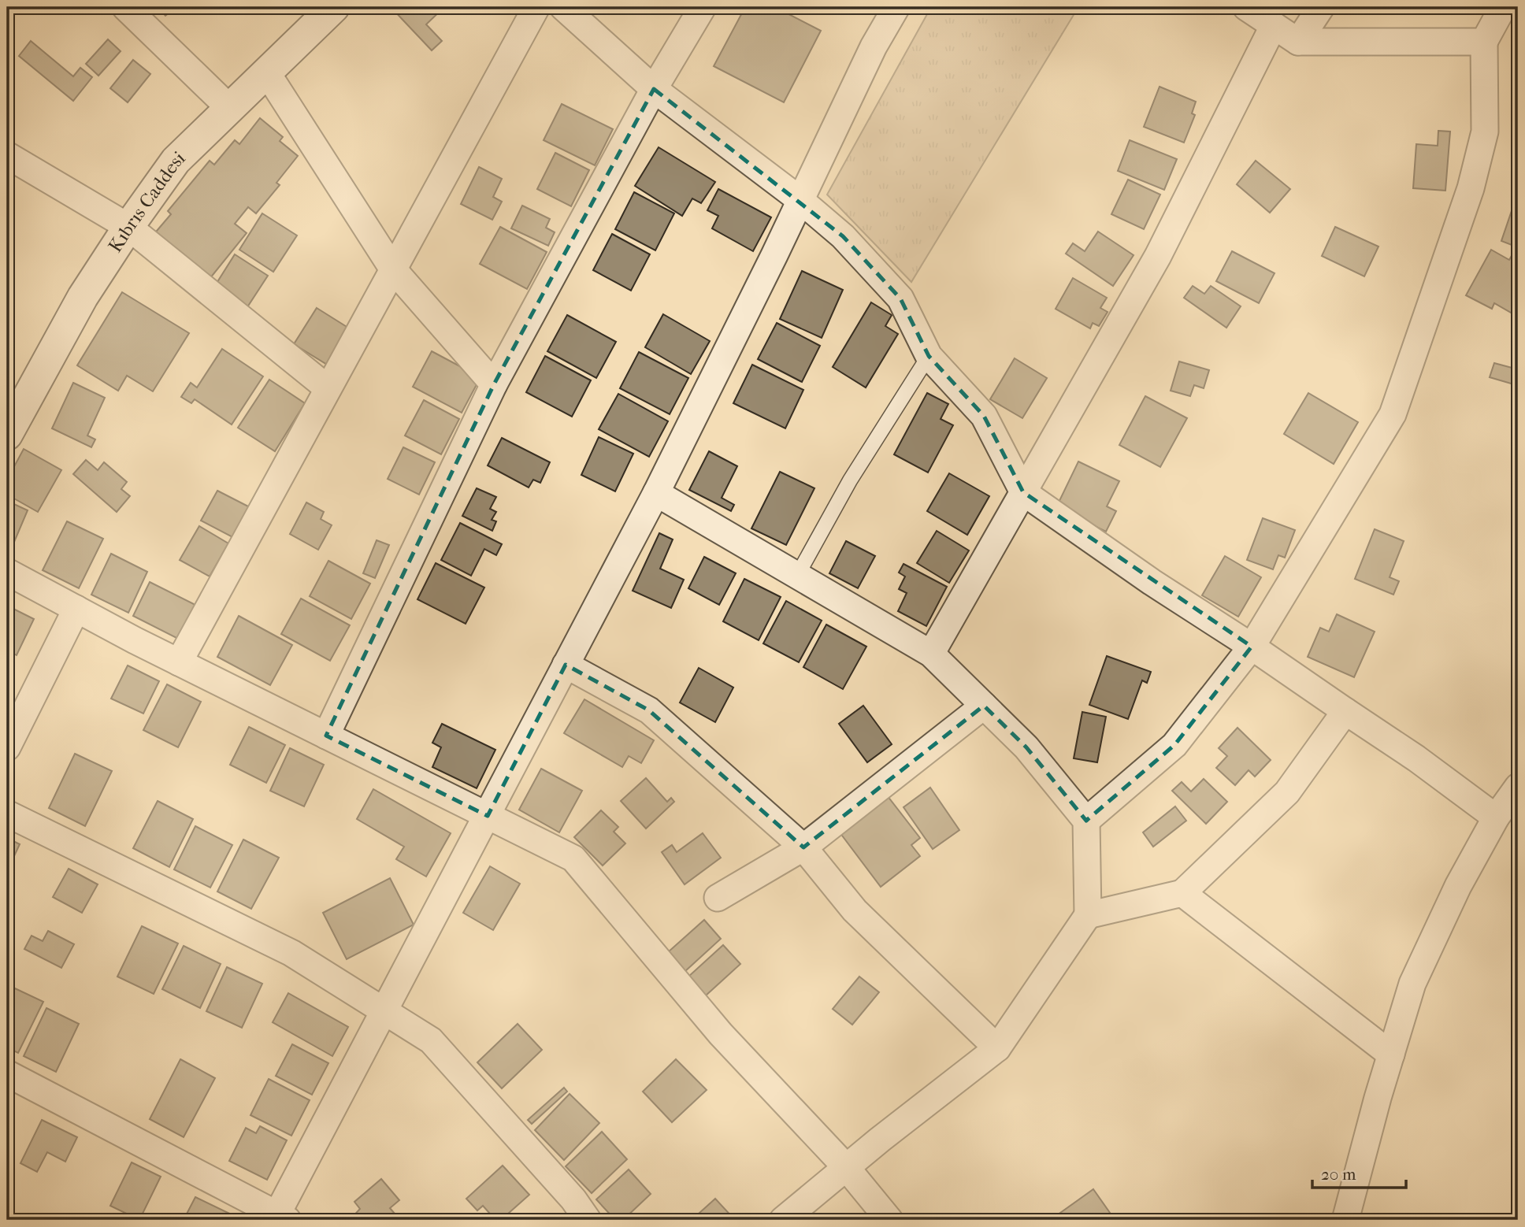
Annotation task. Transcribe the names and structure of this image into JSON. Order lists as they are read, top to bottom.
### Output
{
  "streets": {
    "main road": ["Kıbrıs Caddesi"]
  },
  "scale_bar": "20 m"
}
